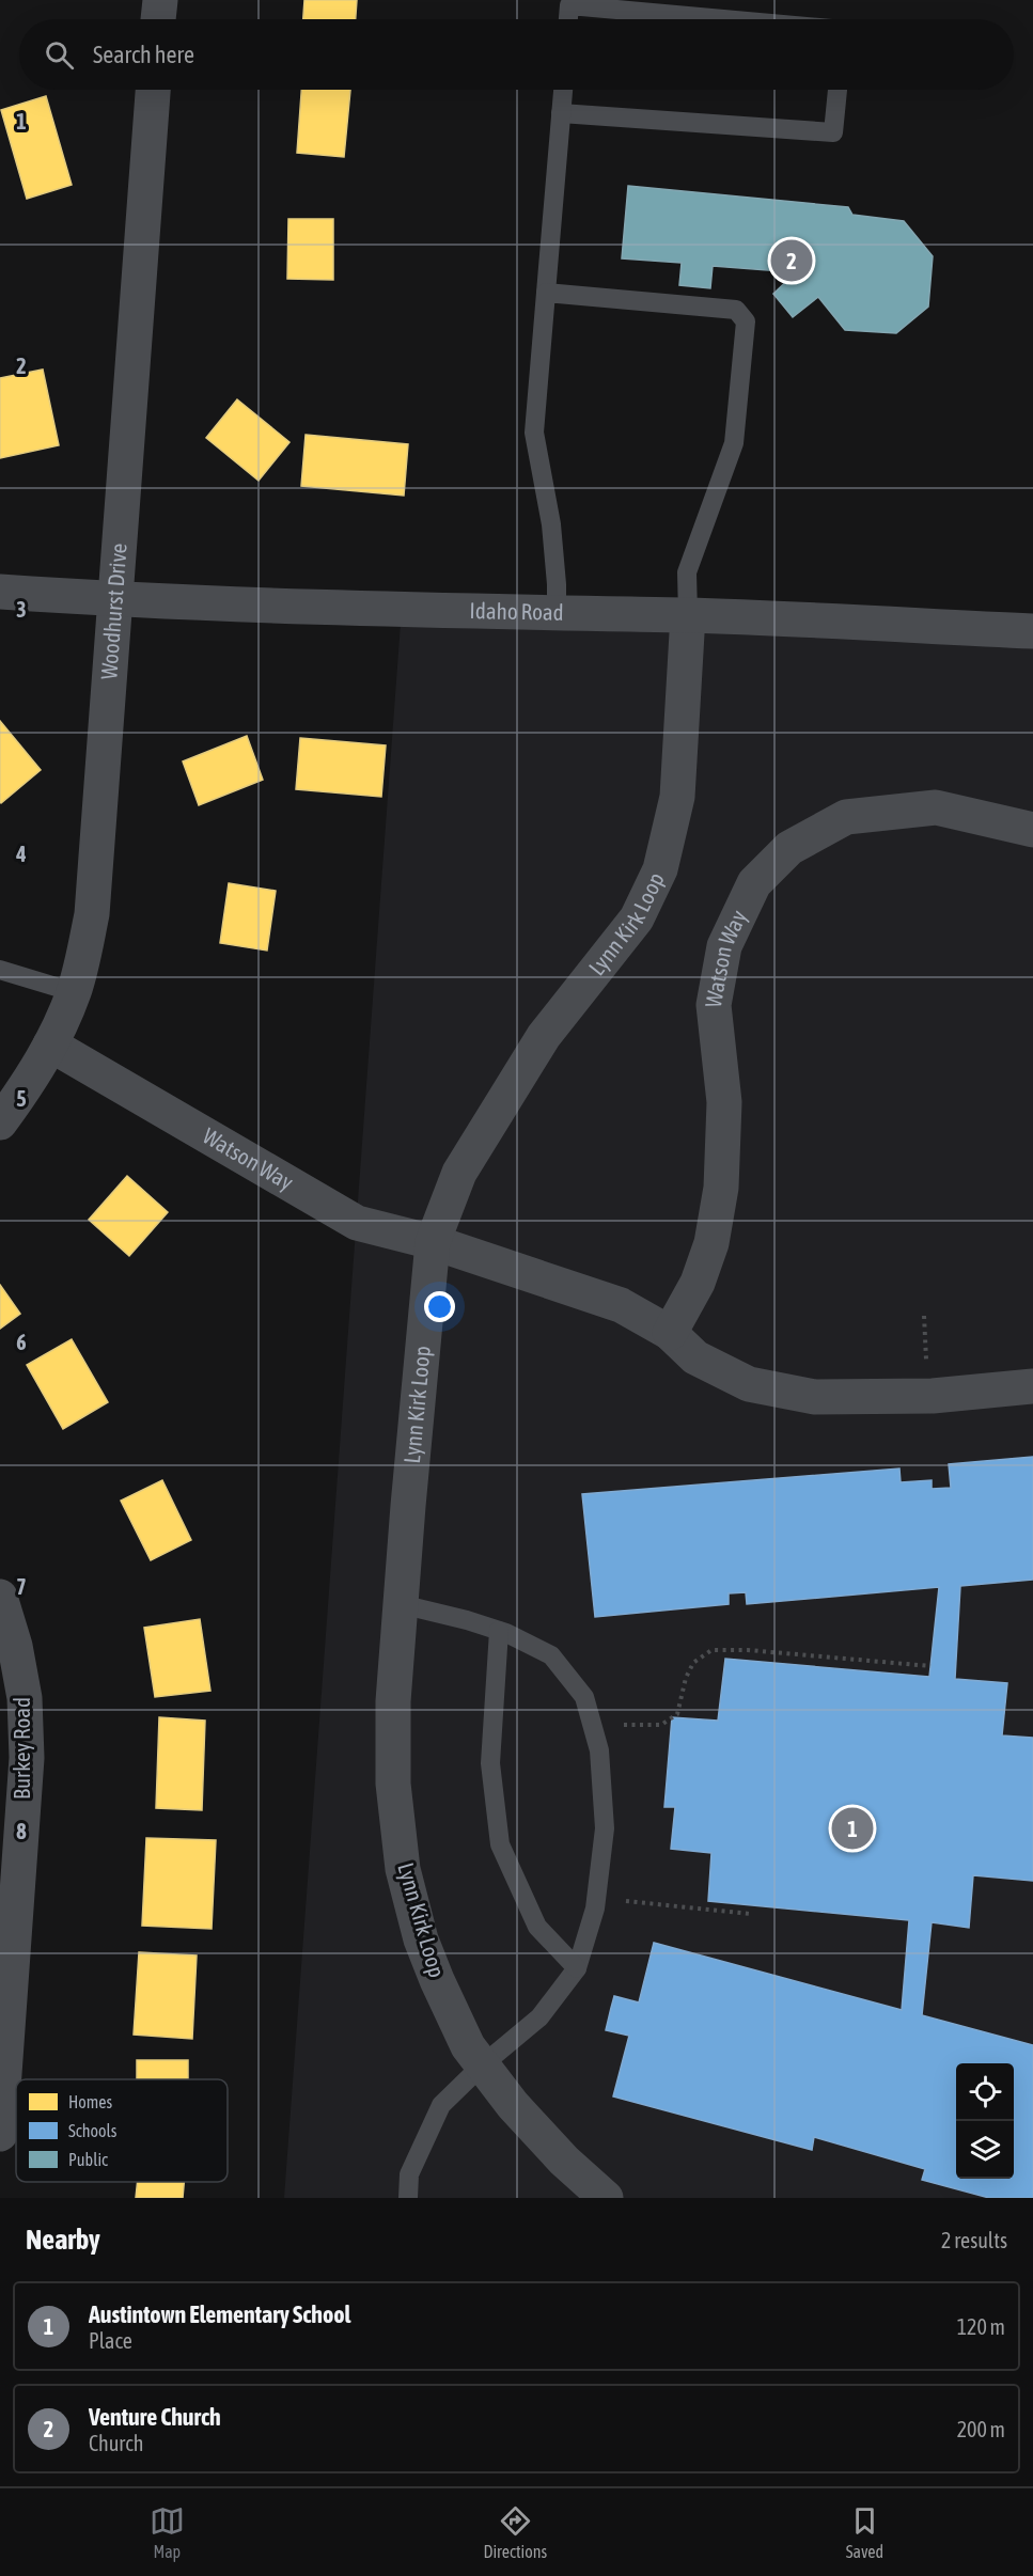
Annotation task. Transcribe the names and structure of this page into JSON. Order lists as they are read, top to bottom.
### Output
{
  "streets": {
    "street": [
      "Woodhurst Drive",
      "Idaho Road",
      "Lynn Kirk Loop",
      "Watson Way",
      "Burkey Road"
    ]
  },
  "crossings": [
    ["Woodhurst Drive", "Idaho Road"],
    ["Woodhurst Drive", "Watson Way"],
    ["Idaho Road", "Lynn Kirk Loop"],
    ["Lynn Kirk Loop", "Watson Way"]
  ],
  "legend": ["Homes", "Schools", "Public"],
  "page": {
    "search": "Search here",
    "pins": ["2", "1"],
    "heading": ["Nearby", "2 results"],
    "list": [
      {
        "mark": "1",
        "name": "Austintown Elementary School",
        "note": "Place",
        "value": "120 m"
      },
      {
        "mark": "2",
        "name": "Venture Church",
        "note": "Church",
        "value": "200 m"
      }
    ],
    "nav": ["Map", "Directions", "Saved"]
  },
  "grid": {
    "rows": [
      "1",
      "2",
      "3",
      "4",
      "5",
      "6",
      "7",
      "8"
    ]
  }
}
